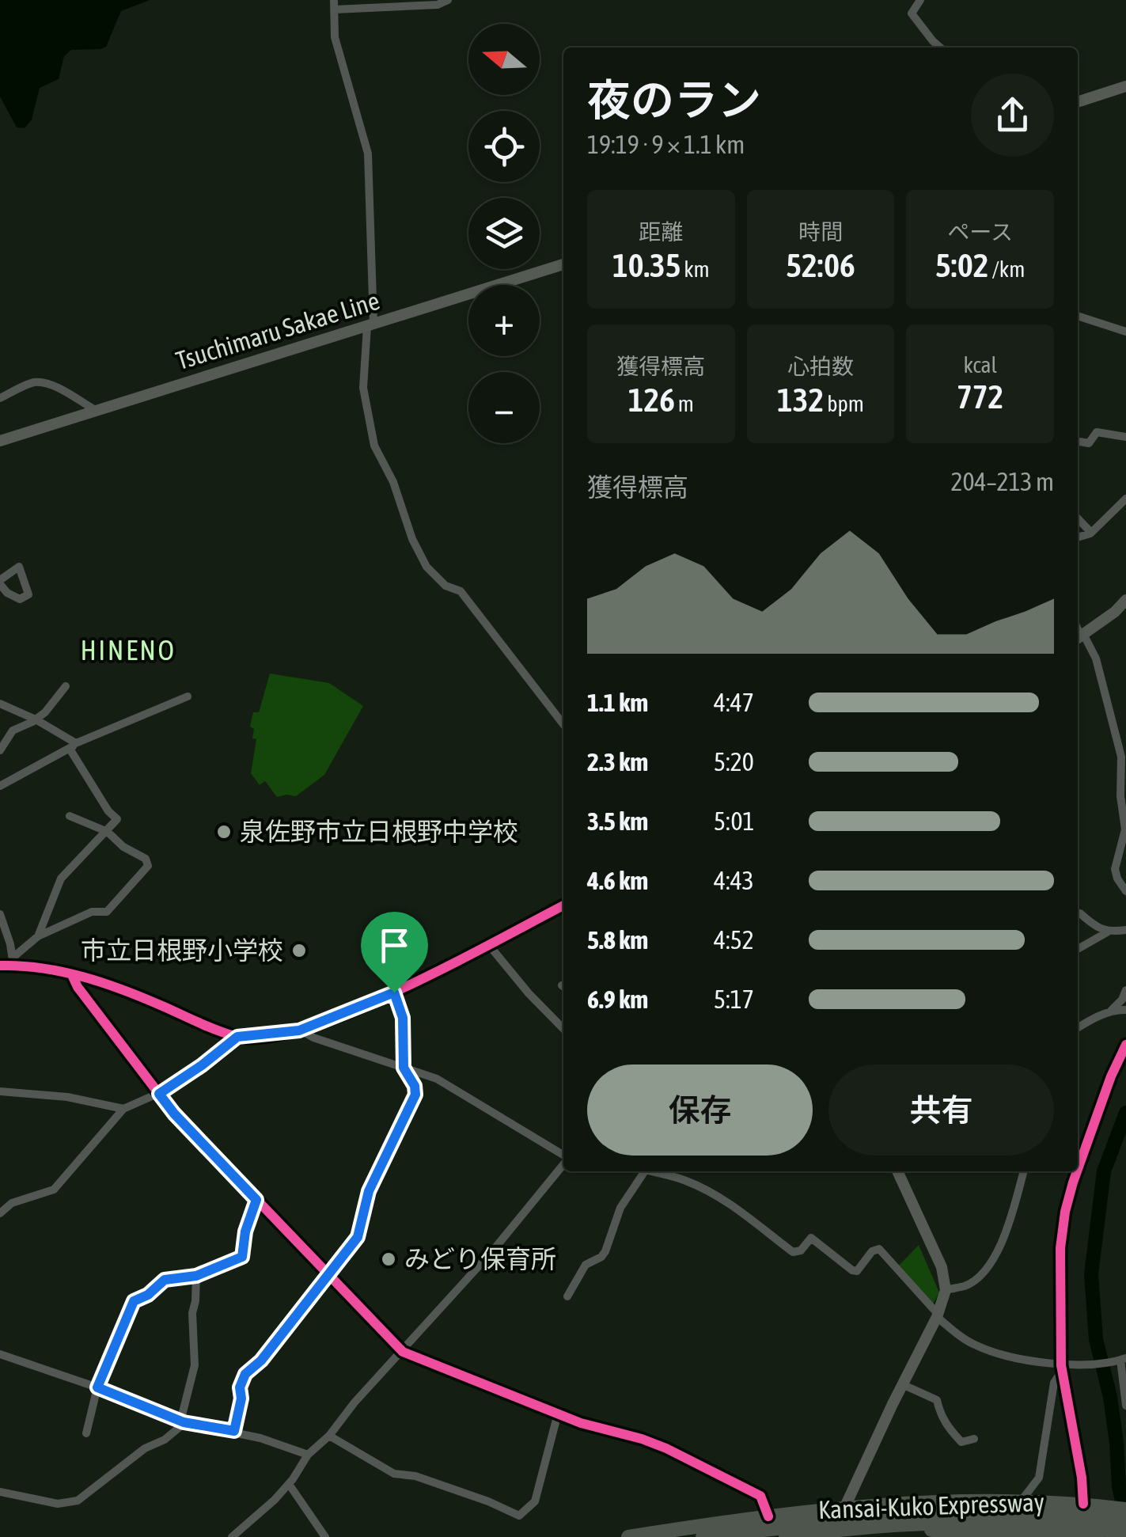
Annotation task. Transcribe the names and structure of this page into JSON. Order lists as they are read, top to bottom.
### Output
{
  "streets": {
    "highway": ["Kansai-Kuko Expressway"],
    "main road": ["Tsuchimaru Sakae Line"]
  },
  "districts": ["HINENO"],
  "places": ["泉佐野市立日根野中学校", "市立日根野小学校", "みどり保育所"],
  "north": "left",
  "page": {
    "map_buttons": ["+", "−"],
    "heading": ["夜のラン", "19:19 · 9 × 1.1 km"],
    "stats": [
      ["距離", "10.35 km"],
      ["時間", "52:06"],
      ["ペース", "5:02 /km"],
      ["獲得標高", "126 m"],
      ["心拍数", "132 bpm"],
      ["kcal", "772"]
    ],
    "chart": ["獲得標高", "204–213 m"],
    "list": [
      {
        "name": "1.1 km",
        "note": "4:47"
      },
      {
        "name": "2.3 km",
        "note": "5:20"
      },
      {
        "name": "3.5 km",
        "note": "5:01"
      },
      {
        "name": "4.6 km",
        "note": "4:43"
      },
      {
        "name": "5.8 km",
        "note": "4:52"
      },
      {
        "name": "6.9 km",
        "note": "5:17"
      }
    ],
    "buttons": ["保存", "共有"]
  }
}
